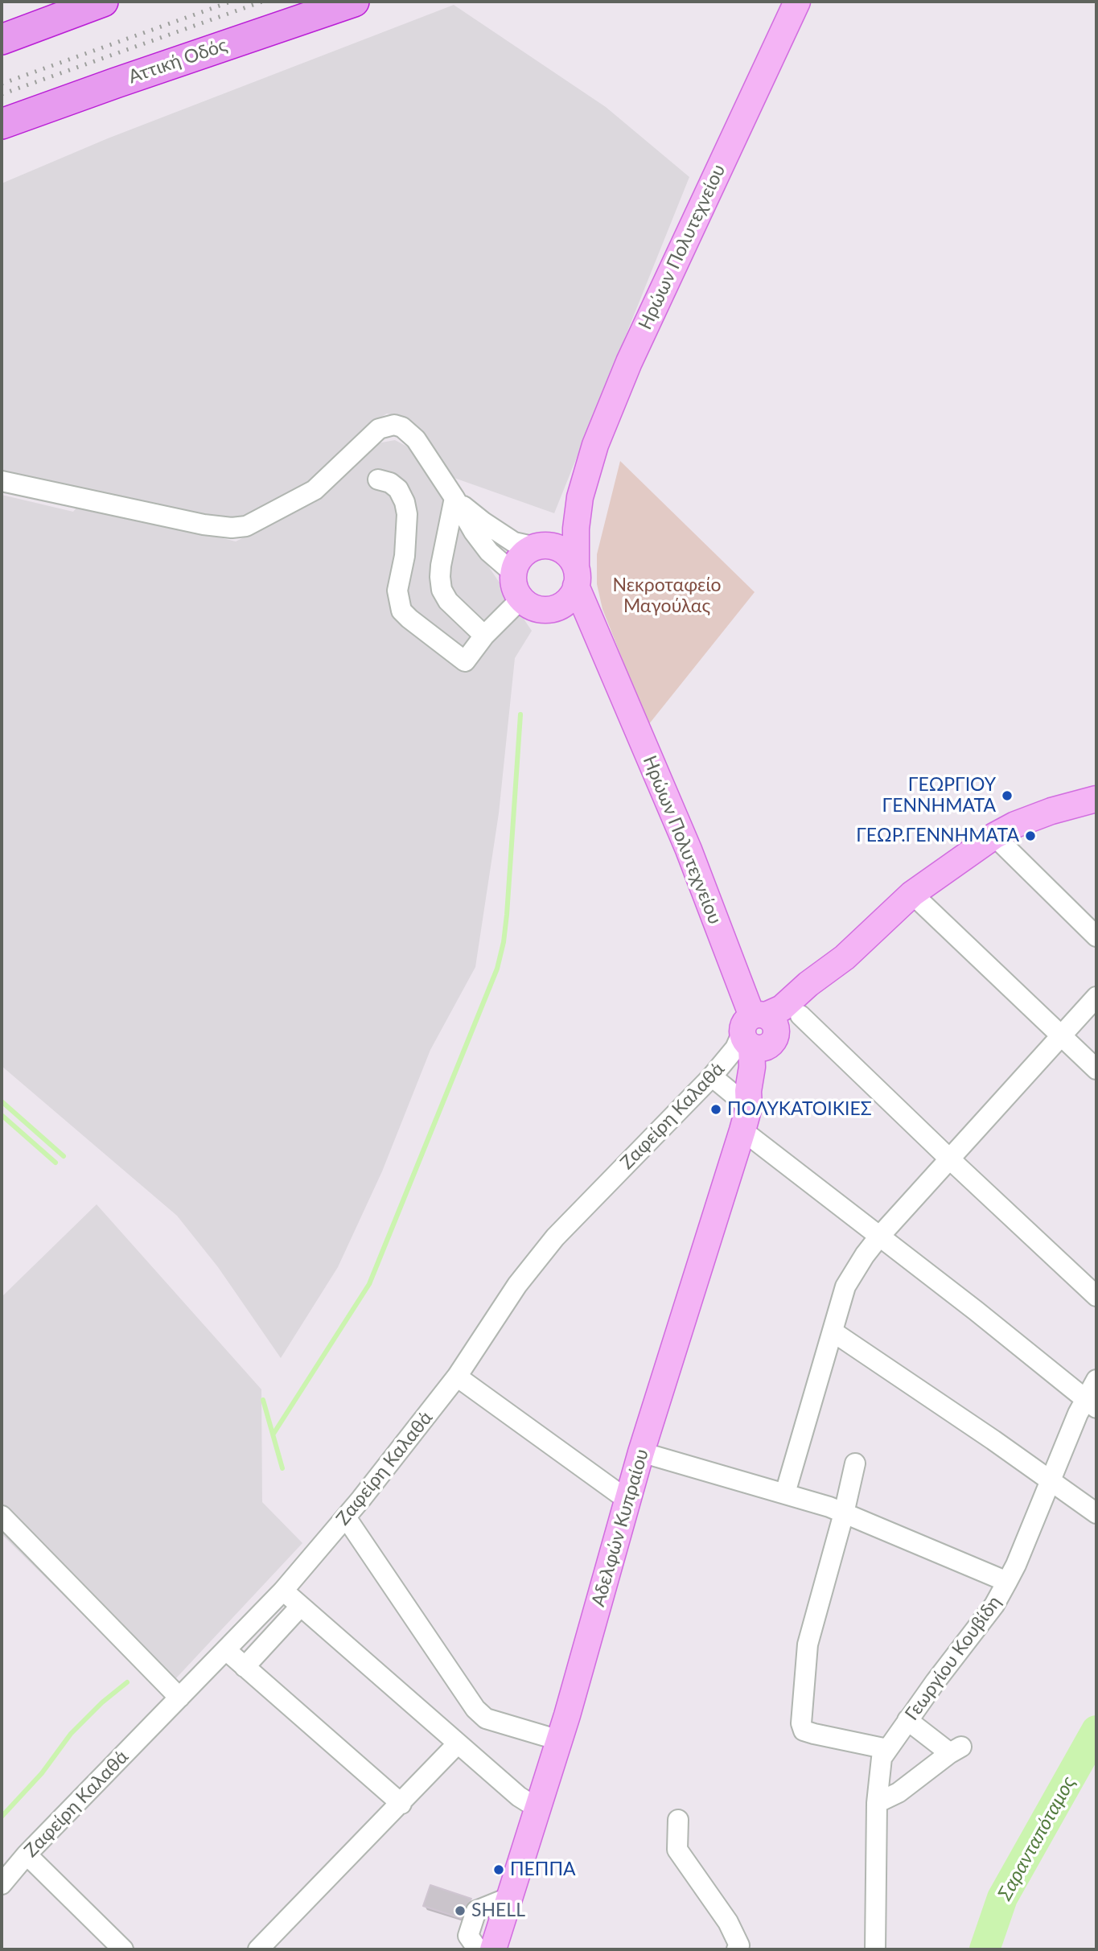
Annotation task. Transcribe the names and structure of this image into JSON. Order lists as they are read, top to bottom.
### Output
{
  "streets": {
    "highway": ["Αττική Οδός"],
    "main road": ["Ηρώων Πολυτεχνείου", "Αδελφών Κυπραίου"],
    "street": ["Ζαφείρη Καλαθά", "Γεωργίου Κουβίδη"]
  },
  "crossings": [
    ["Ηρώων Πολυτεχνείου", "Ζαφείρη Καλαθά"],
    ["Ηρώων Πολυτεχνείου", "Αδελφών Κυπραίου"],
    ["Ζαφείρη Καλαθά", "Αδελφών Κυπραίου"]
  ],
  "water": ["Σαρανταπόταμος"],
  "parks": ["Νεκροταφείο Μαγούλας"],
  "places": [
    "ΓΕΩΡΓΙΟΥ ΓΕΝΝΗΜΑΤΑ",
    "ΓΕΩΡ.ΓΕΝΝΗΜΑΤΑ",
    "ΠΟΛΥΚΑΤΟΙΚΙΕΣ",
    "ΠΕΠΠΑ",
    "SHELL"
  ]
}
